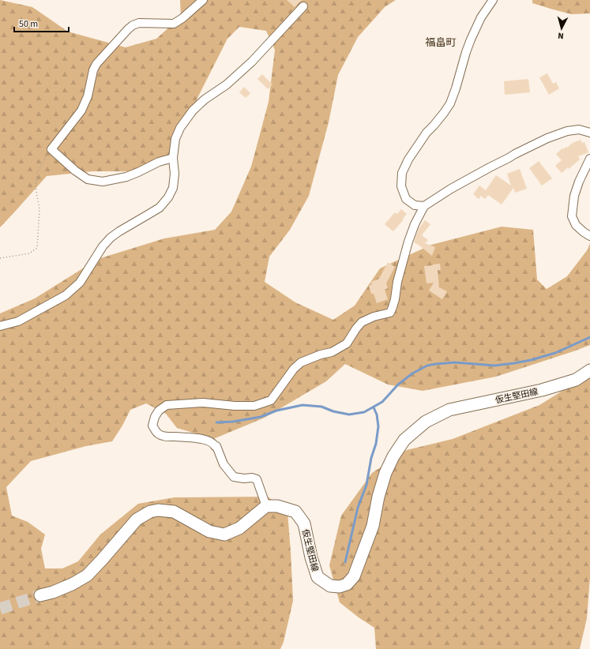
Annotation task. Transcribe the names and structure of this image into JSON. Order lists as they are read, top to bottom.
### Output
{
  "streets": {
    "main road": ["仮生堅田線"]
  },
  "districts": ["福畠町"],
  "scale_bar": "50 m",
  "north": "bottom"
}
